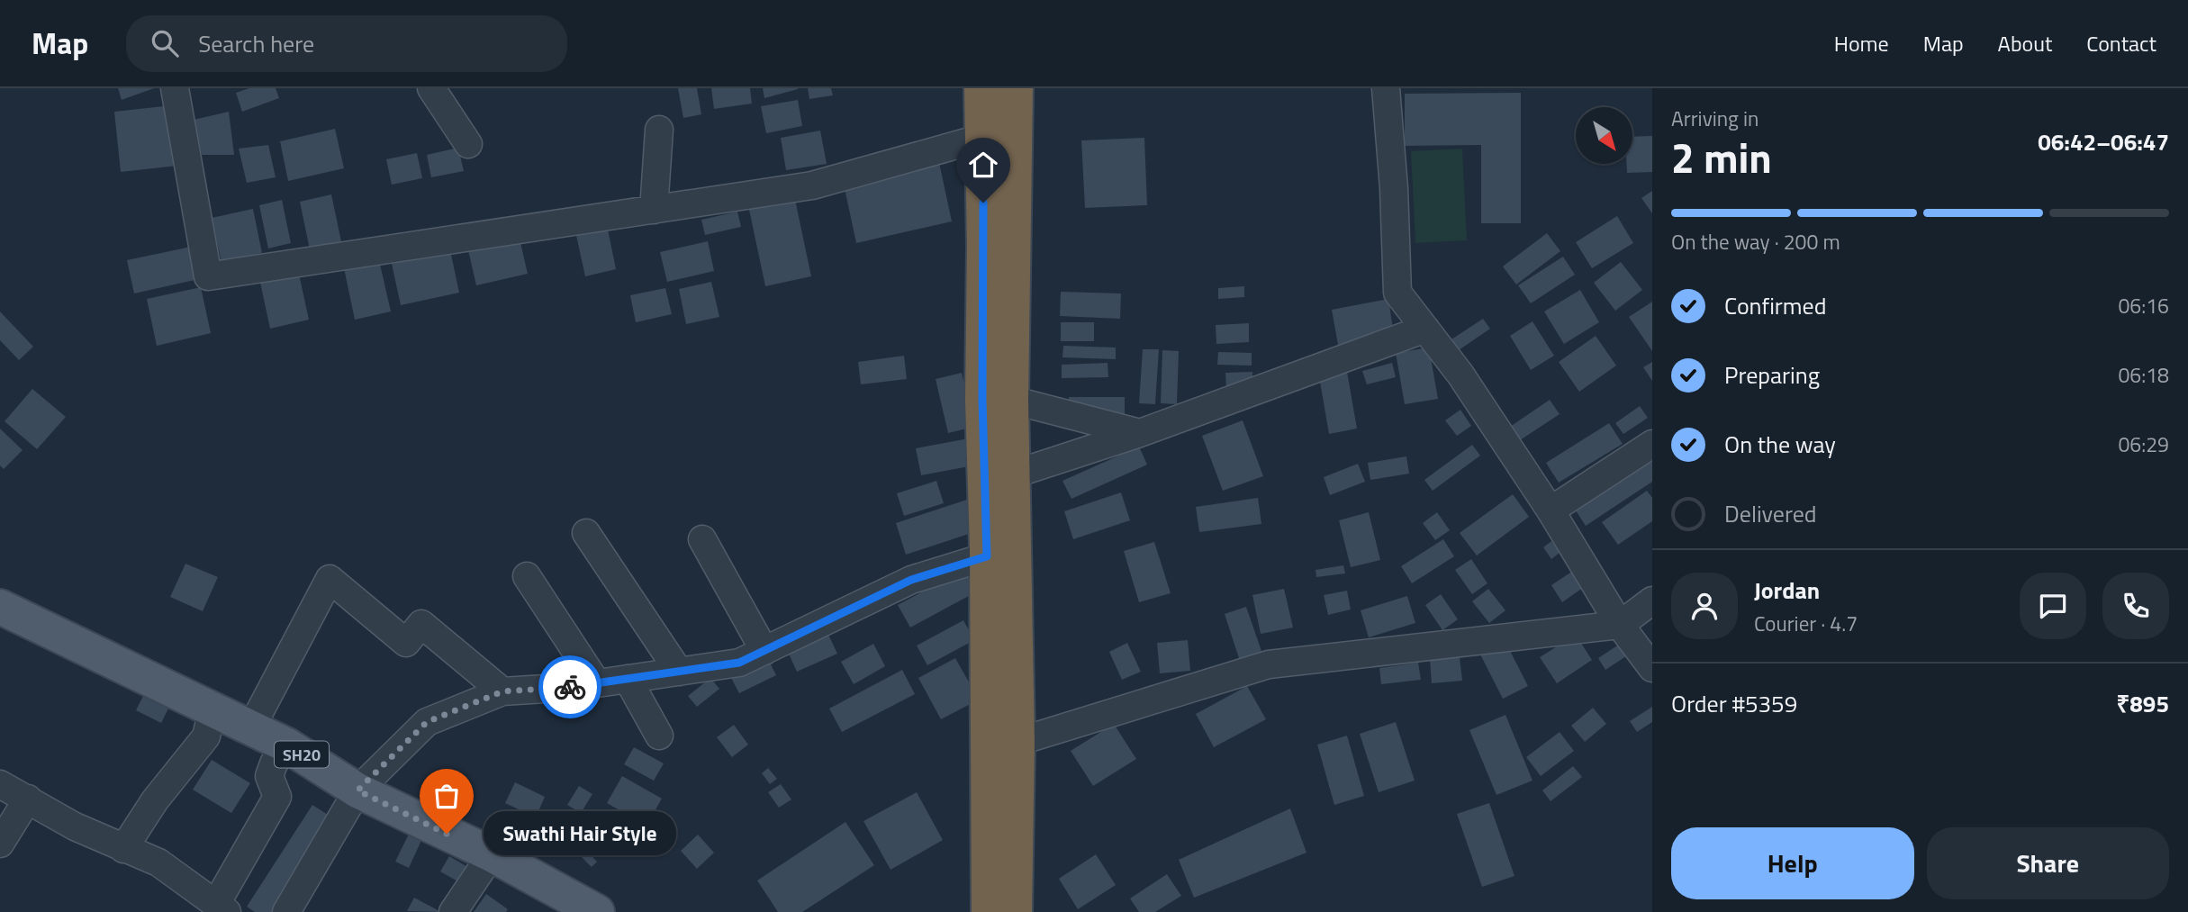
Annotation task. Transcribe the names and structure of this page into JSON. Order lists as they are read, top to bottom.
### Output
{
  "streets": {
    "main road": ["SH20"]
  },
  "places": ["Swathi Hair Style"],
  "north": "bottom right",
  "page": {
    "header": "Map",
    "search": "Search here",
    "nav": [
      "Home",
      "Map",
      "About",
      "Contact"
    ],
    "heading": ["2 min", "Arriving in", "06:42–06:47"],
    "panel": [
      "Jordan",
      "Courier · 4.7",
      "Order #5359",
      "₹895"
    ],
    "bar": "On the way · 200 m",
    "list": [
      ["Confirmed", "06:16"],
      ["Preparing", "06:18"],
      ["On the way", "06:29"],
      "Delivered"
    ],
    "bubble": "Swathi Hair Style",
    "buttons": ["Help", "Share"]
  }
}
